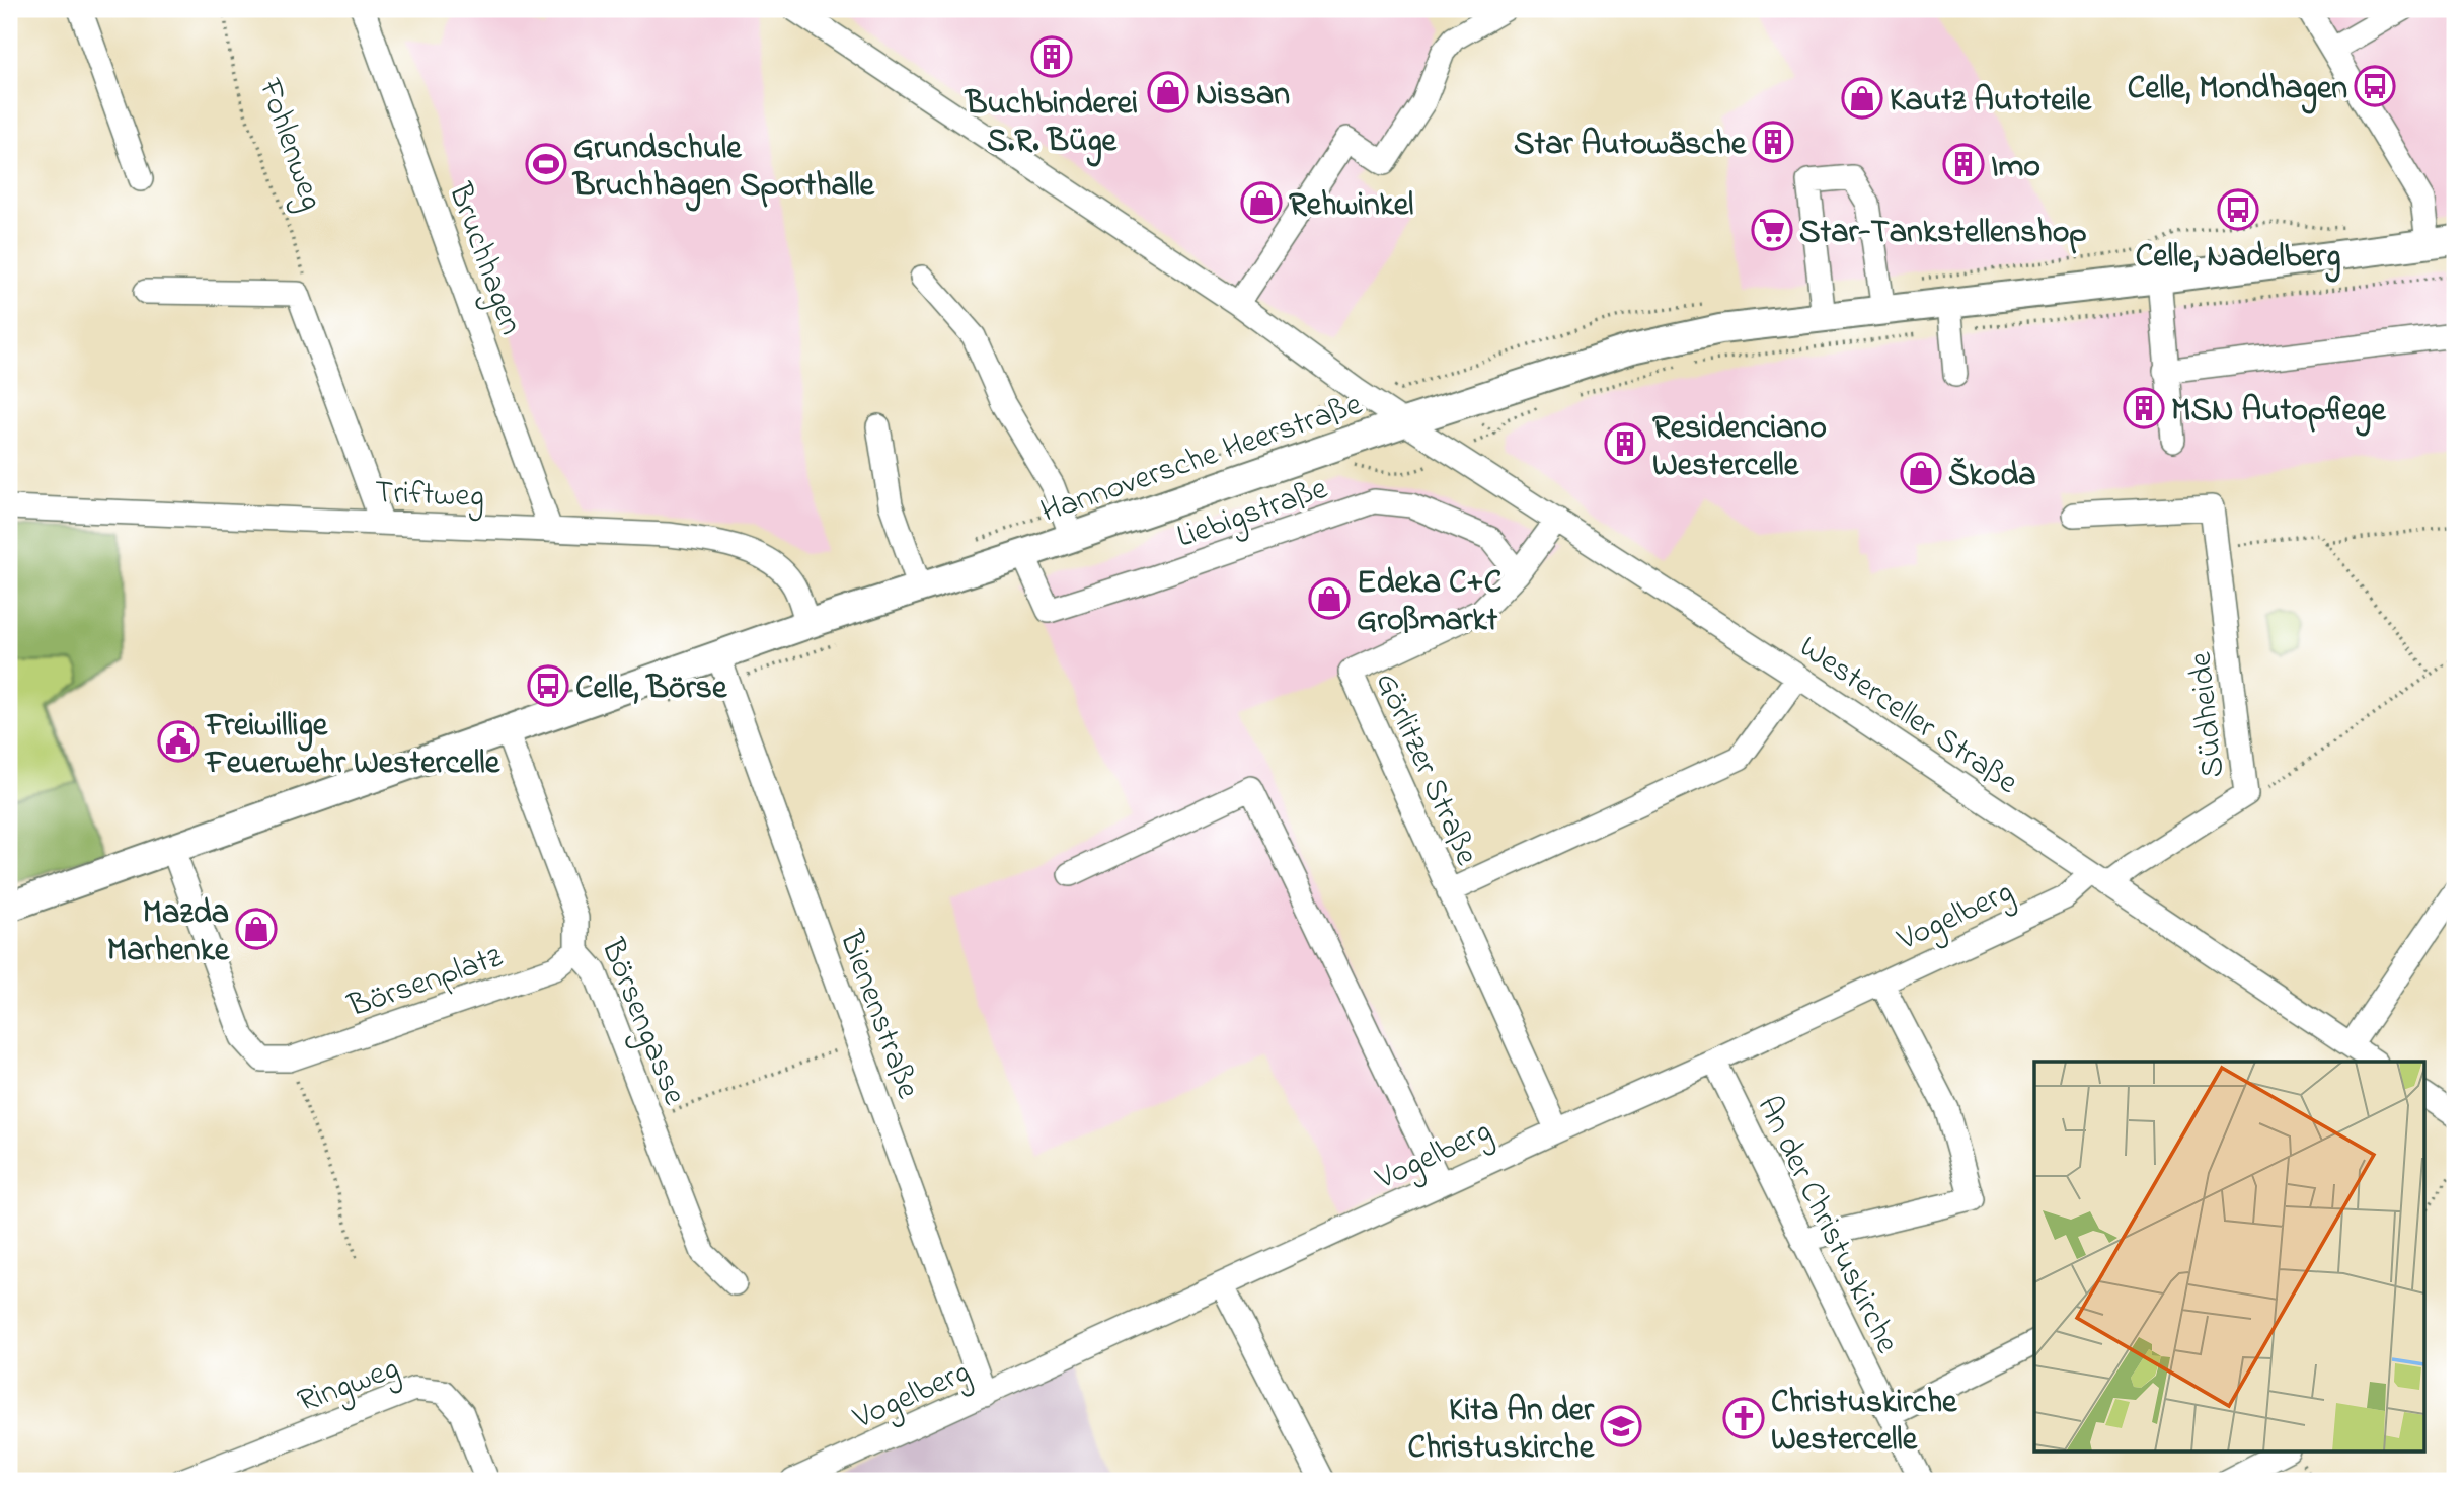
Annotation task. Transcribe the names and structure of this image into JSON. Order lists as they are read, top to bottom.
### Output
{
  "streets": {
    "main road": ["Hannoversche Heerstraße"],
    "street": [
      "Bruchhagen",
      "Triftweg",
      "Liebigstraße",
      "Westerceller Straße",
      "Südheide",
      "Görlitzer Straße",
      "Vogelberg",
      "Börsenplatz",
      "Bienenstraße",
      "Börsengasse",
      "An der Christuskirche",
      "Ringweg"
    ],
    "path": ["Fohlenweg"]
  },
  "crossings": [
    ["Bruchhagen", "Triftweg"],
    ["Hannoversche Heerstraße", "Triftweg"],
    ["Hannoversche Heerstraße", "Liebigstraße"],
    ["Hannoversche Heerstraße", "Westerceller Straße"],
    ["Hannoversche Heerstraße", "Bienenstraße"],
    ["Hannoversche Heerstraße", "Börsengasse"],
    ["Liebigstraße", "Görlitzer Straße"],
    ["Westerceller Straße", "Südheide"],
    ["Westerceller Straße", "Görlitzer Straße"],
    ["Westerceller Straße", "Vogelberg"],
    ["Südheide", "Vogelberg"],
    ["Görlitzer Straße", "Vogelberg"],
    ["Vogelberg", "Bienenstraße"],
    ["Vogelberg", "An der Christuskirche"],
    ["Börsenplatz", "Börsengasse"]
  ],
  "places": {
    "building": [
      "Buchbinderei S.R. Büge",
      "Star Autowäsche",
      "Imo",
      "MSN Autopflege",
      "Residenciano Westercelle"
    ],
    "bus stop": ["Celle, Mondhagen", "Celle, Nadelberg", "Celle, Börse"],
    "shop": [
      "Nissan",
      "Kautz Autoteile",
      "Rehwinkel",
      "Škoda",
      "Edeka C+C Großmarkt",
      "Mazda Marhenke"
    ],
    "sports": ["Grundschule Bruchhagen Sporthalle"],
    "supermarket": ["Star-Tankstellenshop"],
    "public building": ["Freiwillige Feuerwehr Westercelle"],
    "church": ["Christuskirche Westercelle"],
    "school or university": ["Kita An der Christuskirche"]
  }
}
